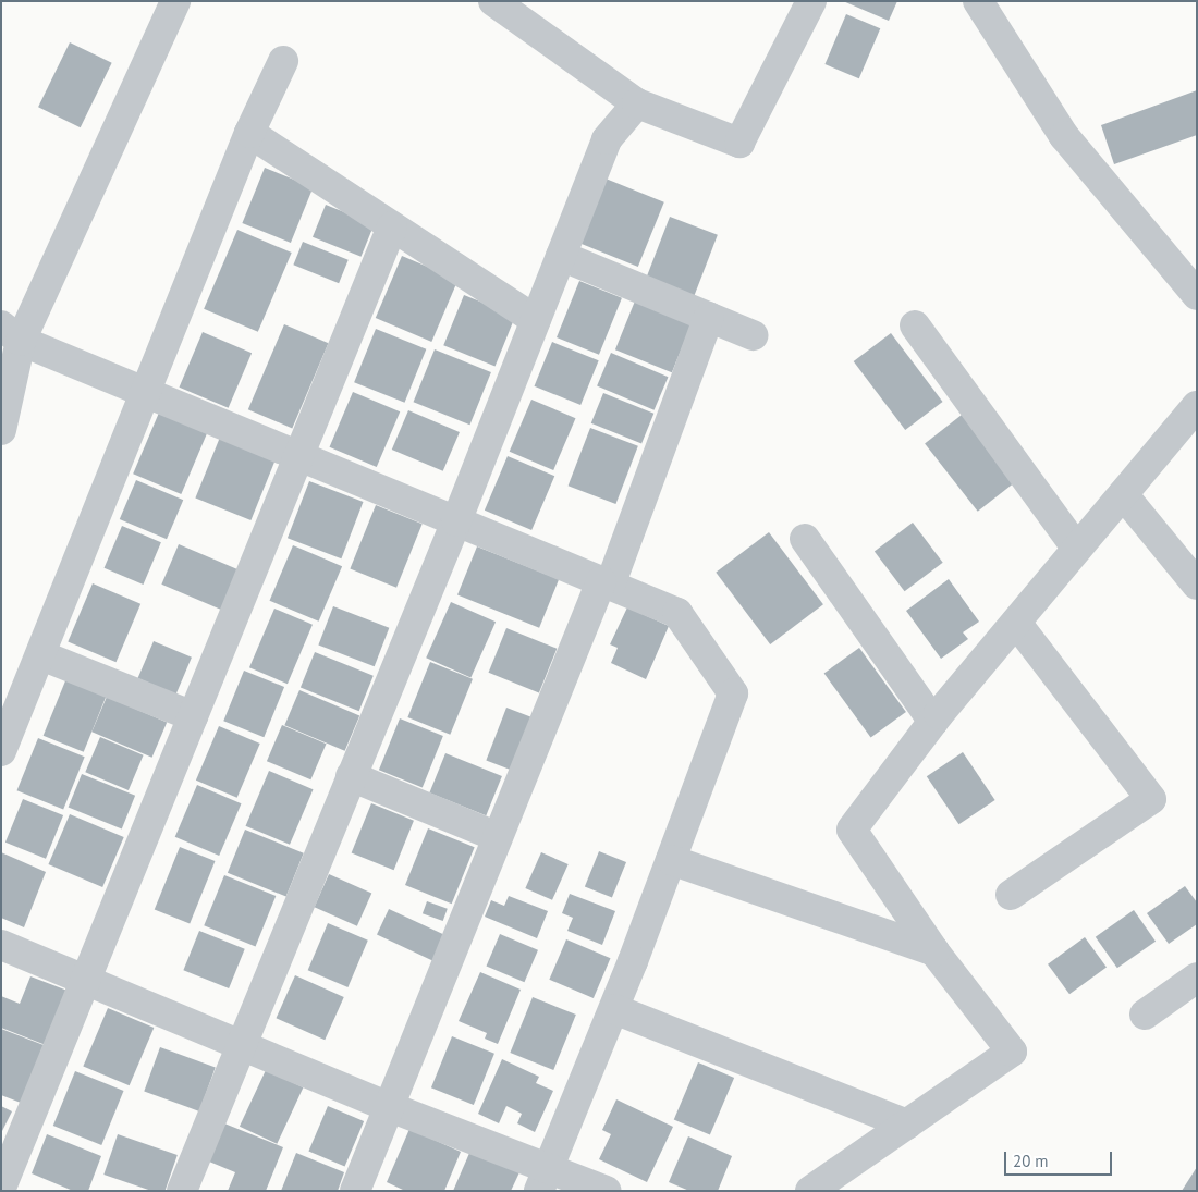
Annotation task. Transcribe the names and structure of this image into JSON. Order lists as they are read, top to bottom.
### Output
{
  "scale_bar": "20 m"
}
